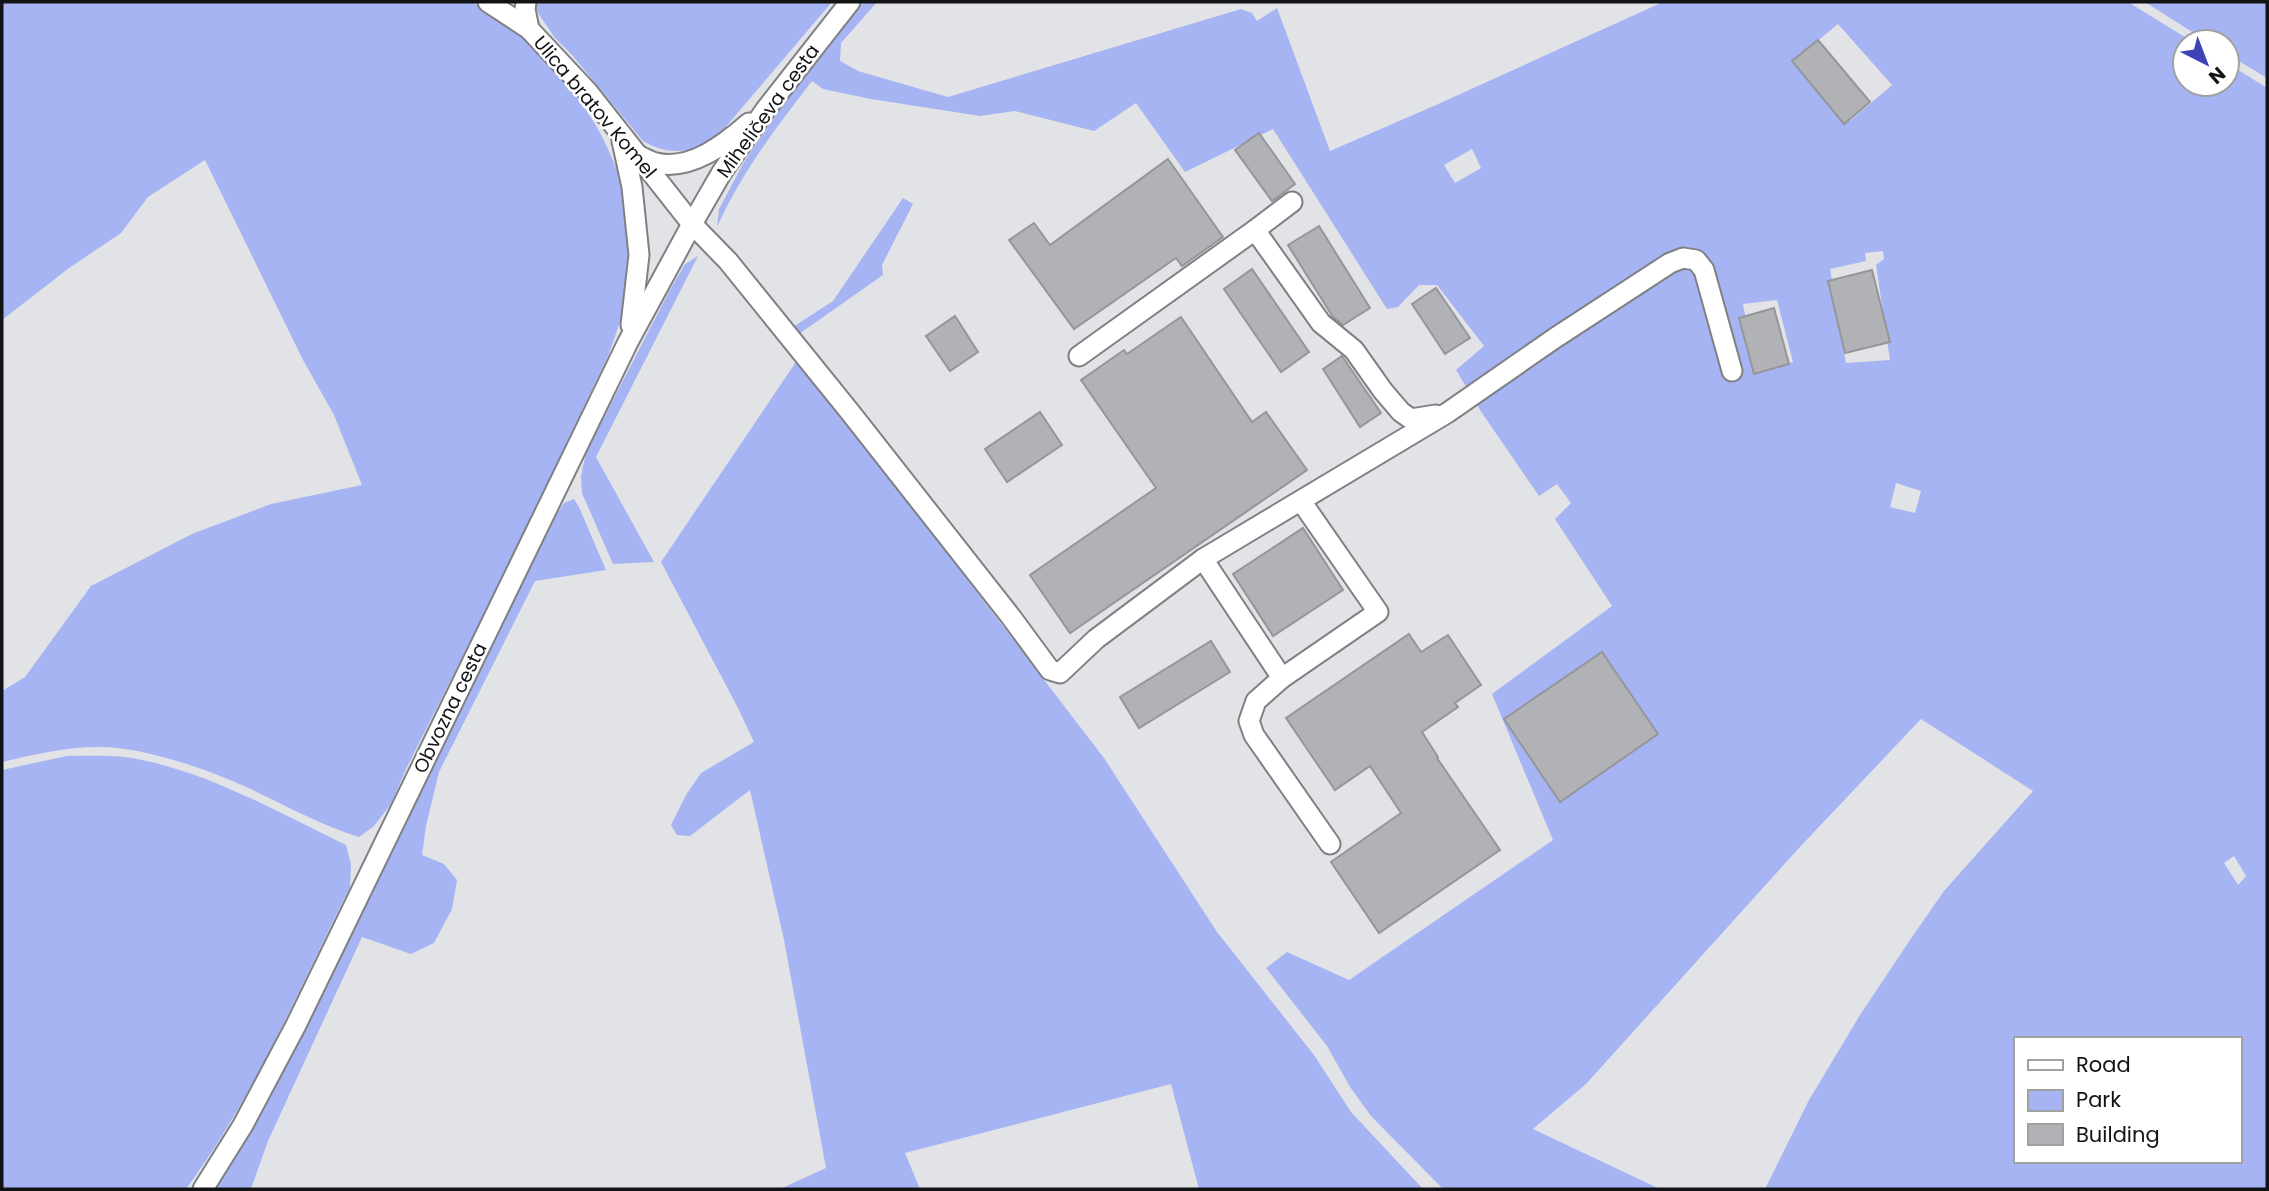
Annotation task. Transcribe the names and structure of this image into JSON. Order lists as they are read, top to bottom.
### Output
{
  "streets": {
    "street": ["Ulica bratov Komel", "Miheličeva cesta", "Obvozna cesta"]
  },
  "crossings": [
    ["Ulica bratov Komel", "Miheličeva cesta"],
    ["Ulica bratov Komel", "Obvozna cesta"],
    ["Miheličeva cesta", "Obvozna cesta"]
  ],
  "legend": ["Road", "Park", "Building"],
  "north": "bottom right"
}
